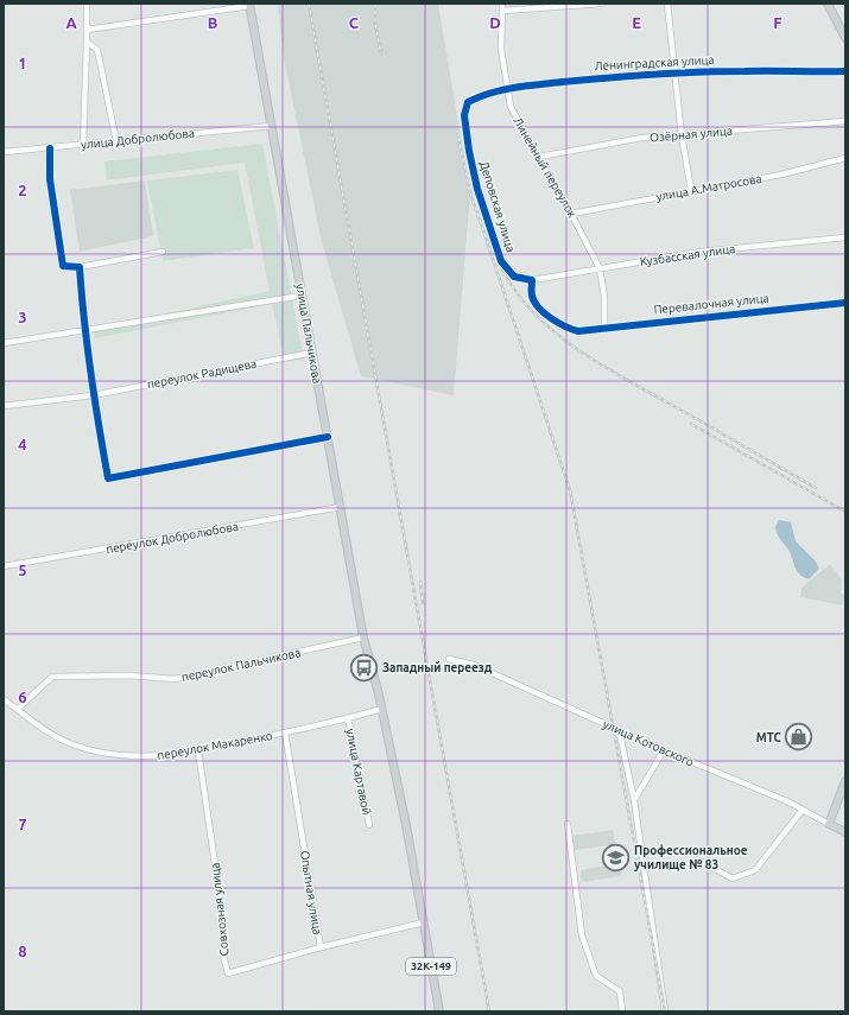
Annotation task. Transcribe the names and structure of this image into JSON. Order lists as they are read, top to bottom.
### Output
{
  "streets": {
    "main road": ["улица Пальчикова", "улица Котовского", "32К-149"],
    "street": [
      "Ленинградская улица",
      "Озёрная улица",
      "улица Добролюбова",
      "Линейный переулок",
      "улица А.Матросова",
      "Деповская улица",
      "Кузбасская улица",
      "Перевалочная улица",
      "переулок Радищева",
      "переулок Добролюбова",
      "переулок Пальчикова",
      "переулок Макаренко",
      "улица Картавой",
      "Опытная улица",
      "Совхозная улица"
    ]
  },
  "crossings": [
    ["Ленинградская улица", "Линейный переулок"],
    ["Ленинградская улица", "Деповская улица"],
    ["Озёрная улица", "Линейный переулок"],
    ["улица Добролюбова", "улица Пальчикова"],
    ["Линейный переулок", "улица А.Матросова"],
    ["Линейный переулок", "Кузбасская улица"],
    ["Линейный переулок", "Перевалочная улица"],
    ["Деповская улица", "Кузбасская улица"],
    ["Деповская улица", "Перевалочная улица"],
    ["Кузбасская улица", "Перевалочная улица"],
    ["улица Пальчикова", "переулок Радищева"],
    ["улица Пальчикова", "переулок Добролюбова"],
    ["улица Пальчикова", "переулок Пальчикова"],
    ["улица Пальчикова", "переулок Макаренко"],
    ["улица Пальчикова", "Опытная улица"],
    ["улица Пальчикова", "32К-149"],
    ["переулок Пальчикова", "переулок Макаренко"],
    ["переулок Макаренко", "улица Картавой"],
    ["переулок Макаренко", "Опытная улица"],
    ["переулок Макаренко", "Совхозная улица"],
    ["Опытная улица", "Совхозная улица"],
    ["Опытная улица", "32К-149"]
  ],
  "places": {
    "bus stop": ["Западный переезд"],
    "shop": ["МТС"],
    "school or university": ["Профессиональное училище № 83"]
  },
  "grid": {
    "columns": [
      "A",
      "B",
      "C",
      "D",
      "E",
      "F"
    ],
    "rows": [
      "1",
      "2",
      "3",
      "4",
      "5",
      "6",
      "7",
      "8"
    ]
  }
}
